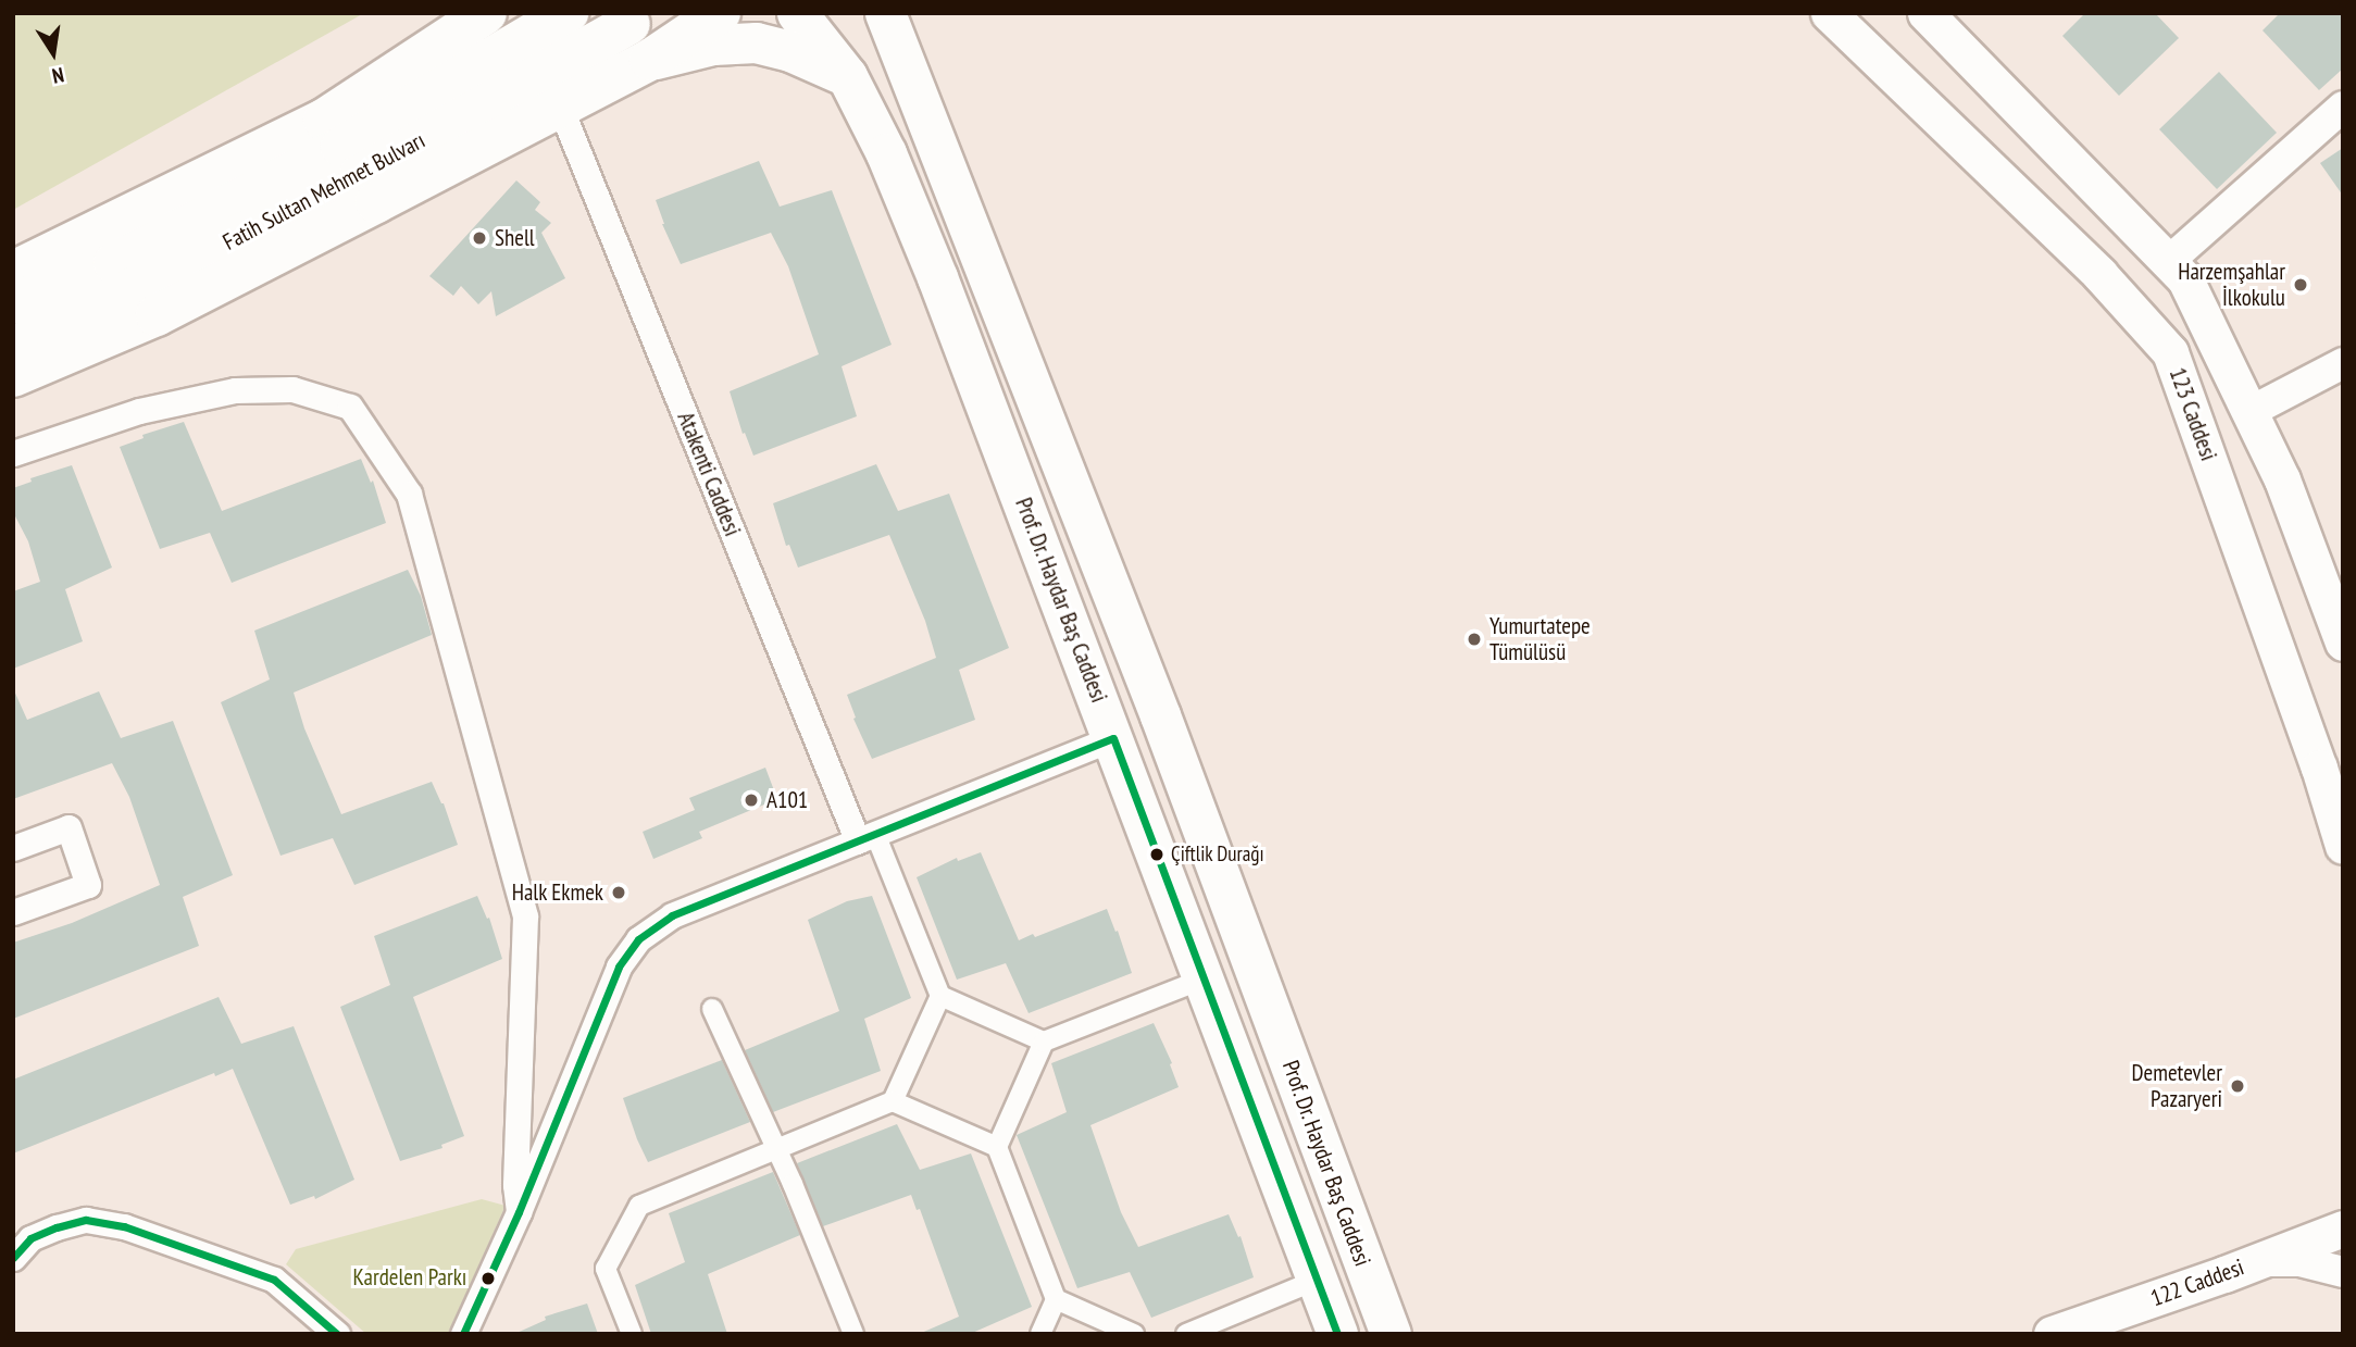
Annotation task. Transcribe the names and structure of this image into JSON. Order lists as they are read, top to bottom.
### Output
{
  "streets": {
    "highway": ["Fatih Sultan Mehmet Bulvarı"],
    "main road": ["123 Caddesi", "Prof. Dr. Haydar Baş Caddesi", "122 Caddesi"],
    "street": ["Atakenti Caddesi"]
  },
  "parks": ["Kardelen Parkı"],
  "places": [
    "Shell",
    "Harzemşahlar İlkokulu",
    "Yumurtatepe Tümülüsü",
    "A101",
    "Çiftlik Durağı",
    "Halk Ekmek",
    "Demetevler Pazaryeri"
  ],
  "north": "bottom"
}
